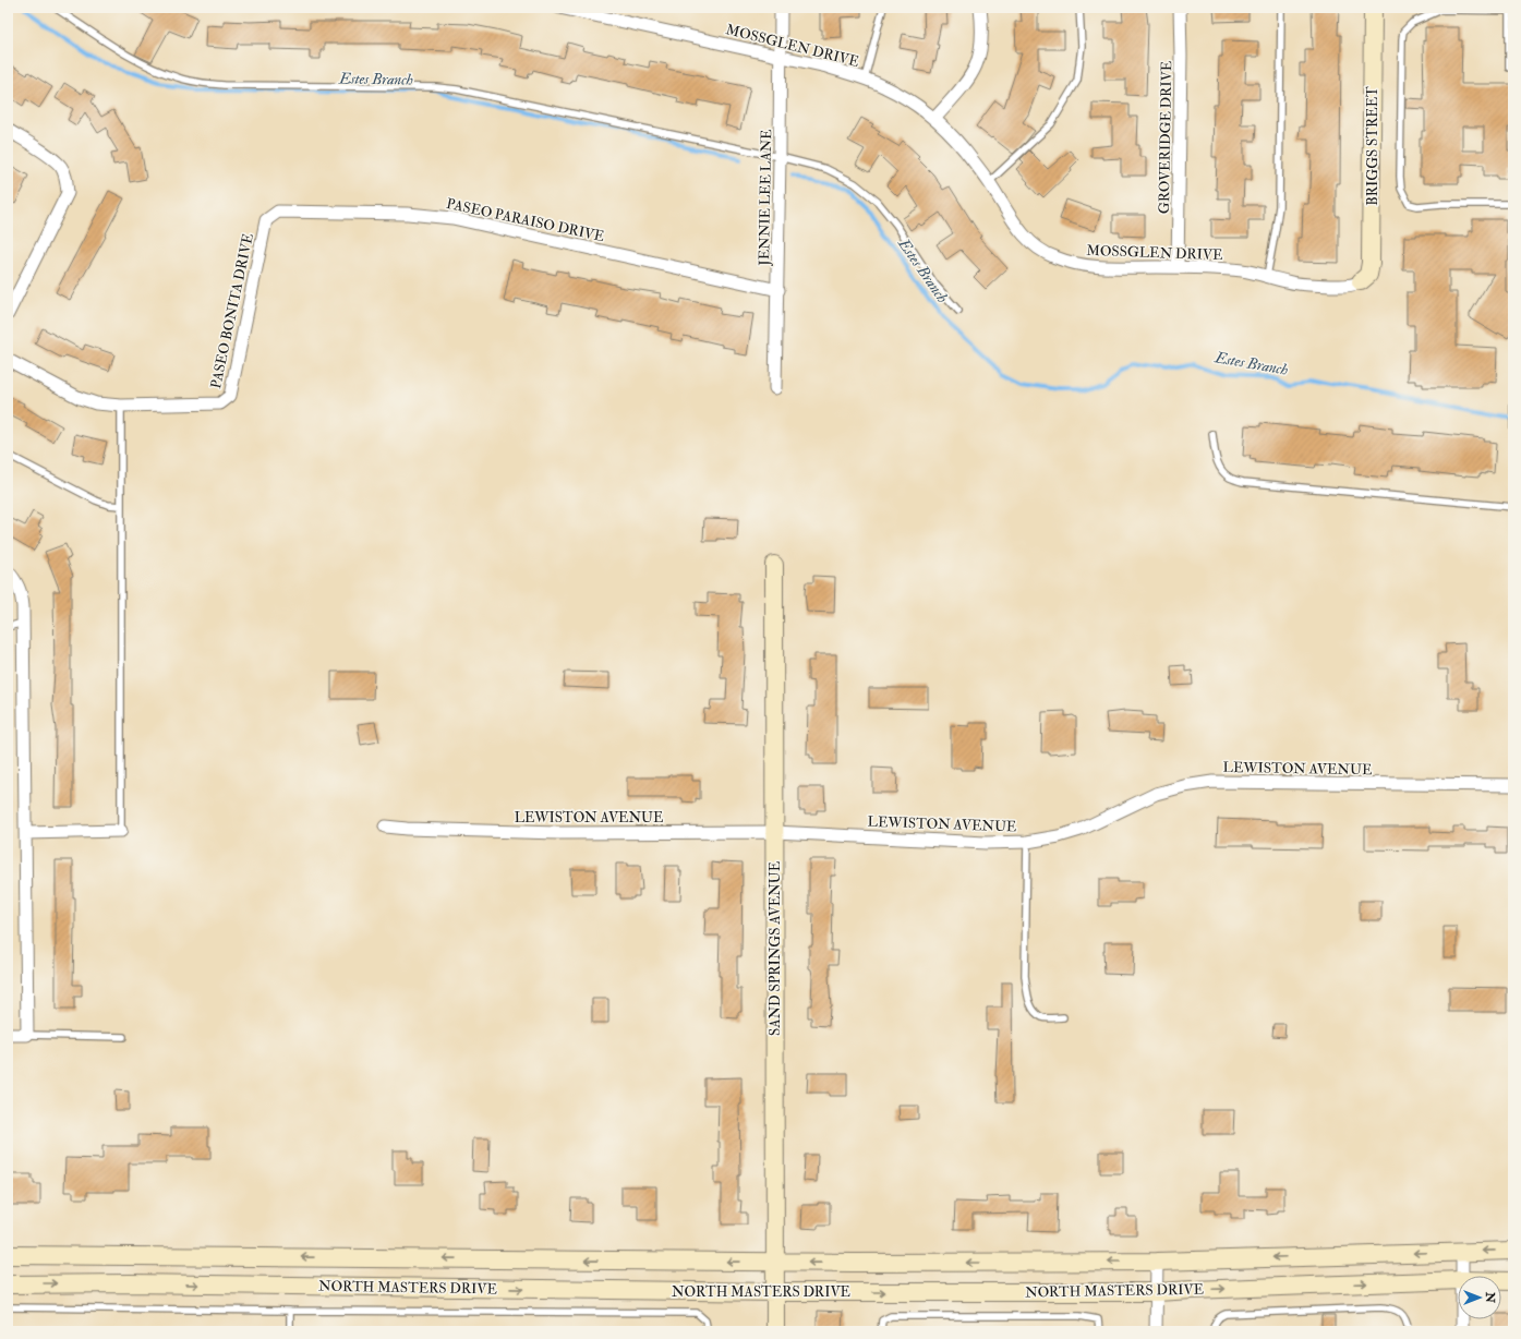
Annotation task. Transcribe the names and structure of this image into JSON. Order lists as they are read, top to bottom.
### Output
{
  "streets": {
    "main road": ["BRIGGS STREET", "SAND SPRINGS AVENUE", "NORTH MASTERS DRIVE"],
    "street": [
      "MOSSGLEN DRIVE",
      "GROVERIDGE DRIVE",
      "JENNIE LEE LANE",
      "PASEO PARAISO DRIVE",
      "PASEO BONITA DRIVE",
      "LEWISTON AVENUE"
    ]
  },
  "crossings": [
    ["MOSSGLEN DRIVE", "GROVERIDGE DRIVE"],
    ["MOSSGLEN DRIVE", "BRIGGS STREET"],
    ["MOSSGLEN DRIVE", "JENNIE LEE LANE"],
    ["JENNIE LEE LANE", "PASEO PARAISO DRIVE"],
    ["PASEO PARAISO DRIVE", "PASEO BONITA DRIVE"],
    ["LEWISTON AVENUE", "SAND SPRINGS AVENUE"],
    ["SAND SPRINGS AVENUE", "NORTH MASTERS DRIVE"]
  ],
  "water": ["Estes Branch"],
  "north": "right"
}
